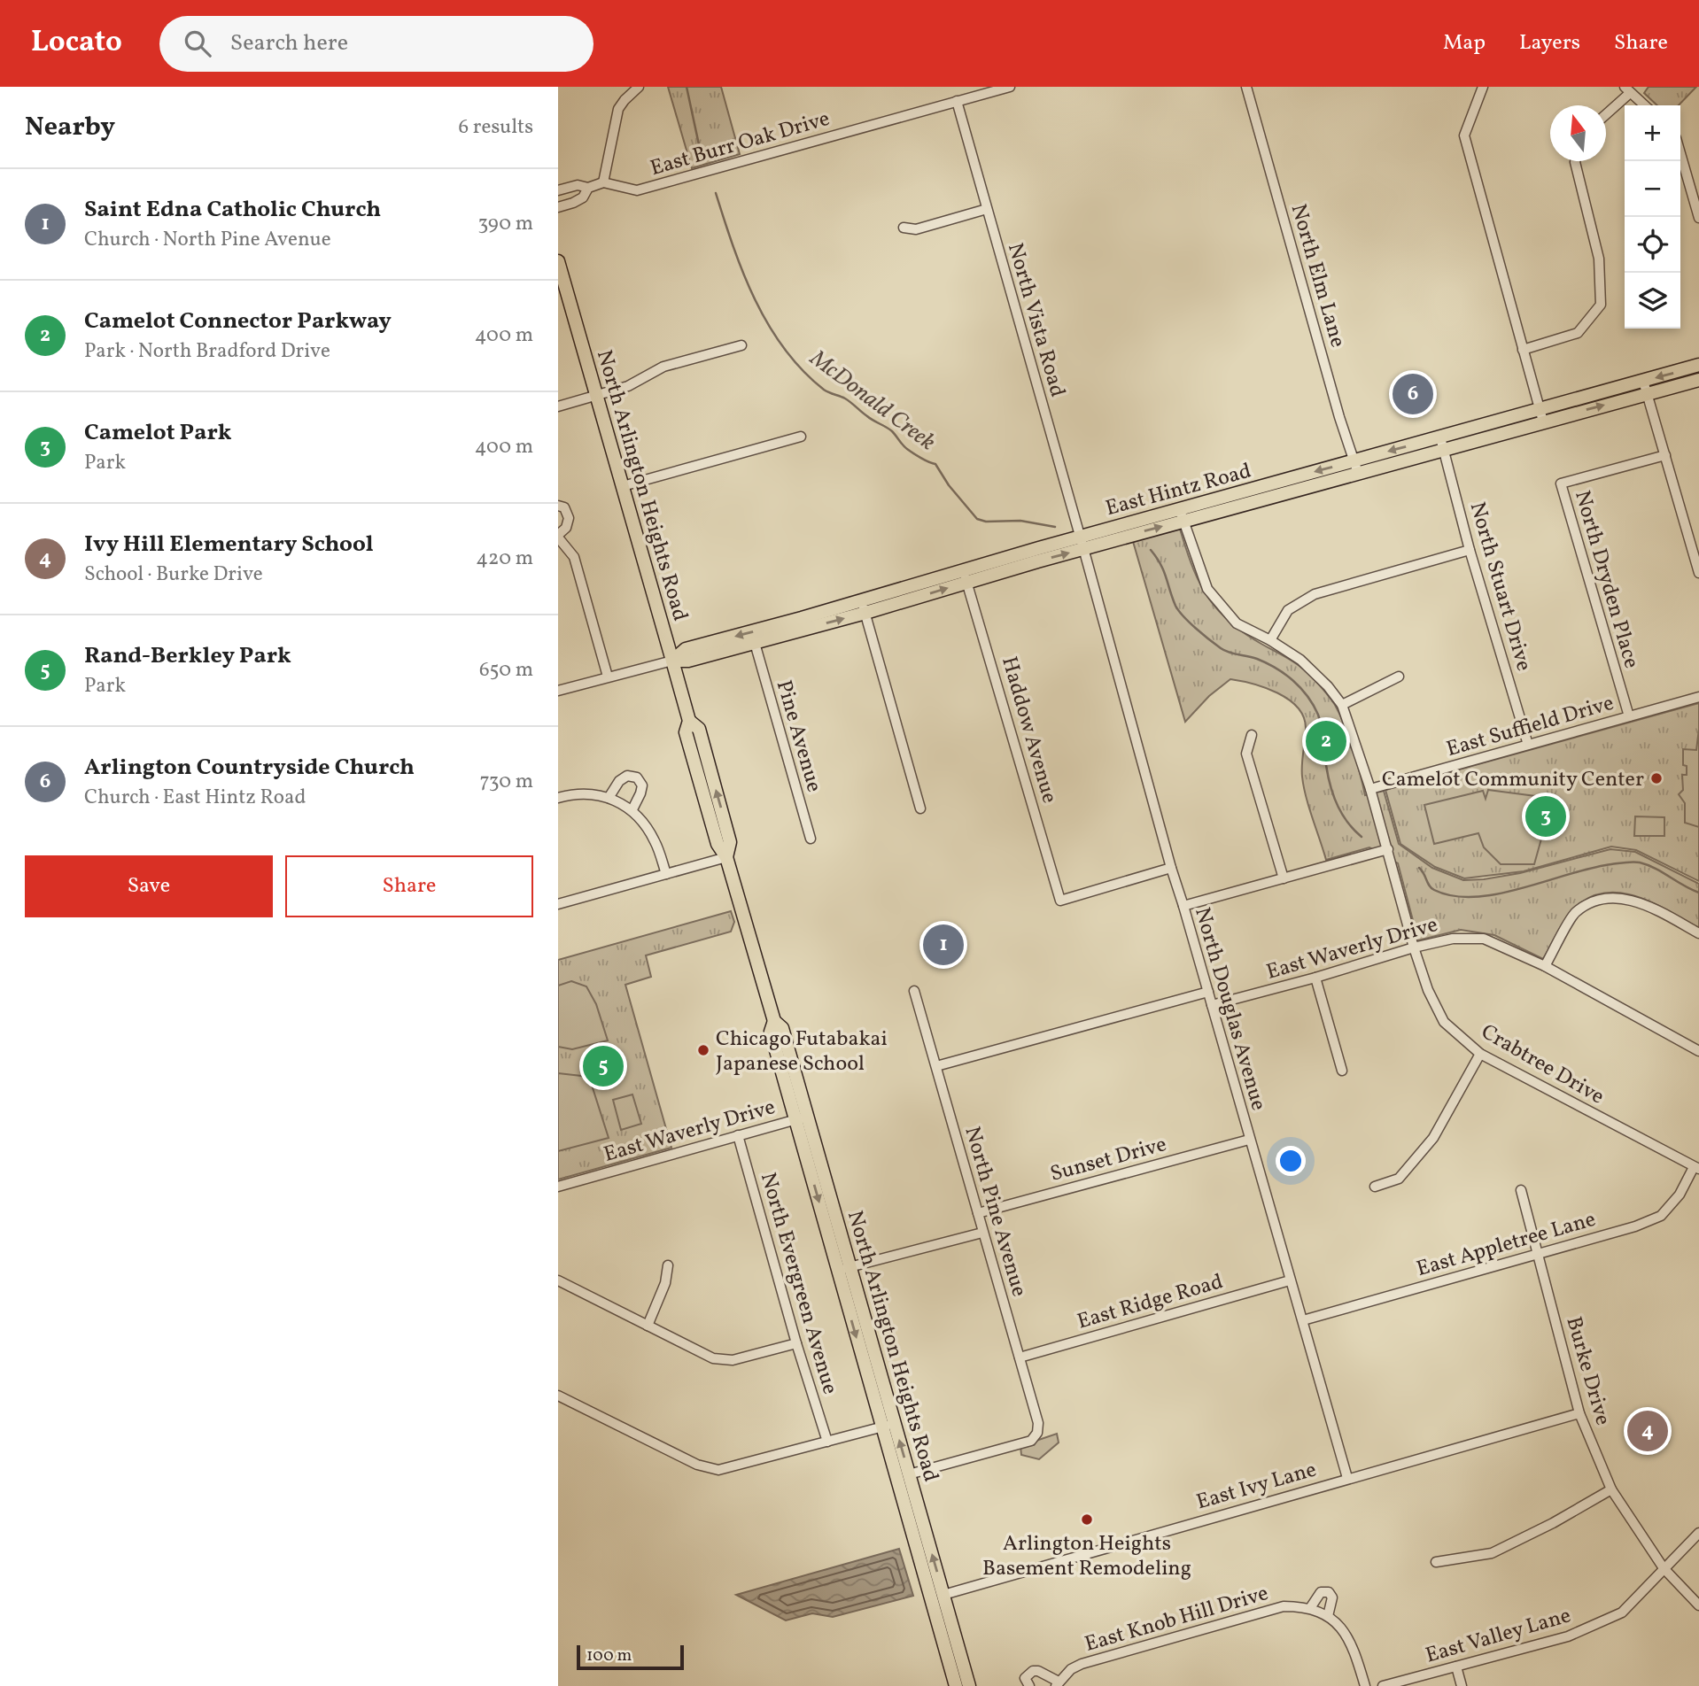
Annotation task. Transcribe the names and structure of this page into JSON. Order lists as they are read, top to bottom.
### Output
{
  "streets": {
    "main road": ["North Arlington Heights Road", "East Hintz Road"],
    "street": [
      "East Burr Oak Drive",
      "North Elm Lane",
      "North Vista Road",
      "North Dryden Place",
      "North Stuart Drive",
      "East Suffield Drive",
      "Haddow Avenue",
      "Pine Avenue",
      "East Waverly Drive",
      "North Douglas Avenue",
      "Crabtree Drive",
      "Sunset Drive",
      "North Pine Avenue",
      "East Appletree Lane",
      "North Evergreen Avenue",
      "East Ridge Road",
      "Burke Drive",
      "East Ivy Lane",
      "East Knob Hill Drive",
      "East Valley Lane"
    ]
  },
  "crossings": [
    ["East Burr Oak Drive", "North Vista Road"],
    ["North Elm Lane", "East Hintz Road"],
    ["North Vista Road", "East Hintz Road"],
    ["North Vista Road", "North Douglas Avenue"],
    ["North Arlington Heights Road", "East Hintz Road"],
    ["North Arlington Heights Road", "East Waverly Drive"],
    ["North Arlington Heights Road", "North Pine Avenue"],
    ["North Arlington Heights Road", "East Ivy Lane"],
    ["East Hintz Road", "North Stuart Drive"],
    ["East Hintz Road", "Haddow Avenue"],
    ["East Hintz Road", "Pine Avenue"],
    ["East Hintz Road", "North Douglas Avenue"],
    ["East Hintz Road", "Crabtree Drive"],
    ["North Dryden Place", "East Suffield Drive"],
    ["North Stuart Drive", "East Suffield Drive"],
    ["East Suffield Drive", "Crabtree Drive"],
    ["Haddow Avenue", "North Douglas Avenue"],
    ["East Waverly Drive", "North Douglas Avenue"],
    ["East Waverly Drive", "Crabtree Drive"],
    ["East Waverly Drive", "North Evergreen Avenue"],
    ["North Douglas Avenue", "Sunset Drive"],
    ["North Douglas Avenue", "East Appletree Lane"],
    ["North Douglas Avenue", "East Ridge Road"],
    ["North Douglas Avenue", "East Ivy Lane"],
    ["Crabtree Drive", "East Appletree Lane"],
    ["Sunset Drive", "North Pine Avenue"],
    ["North Pine Avenue", "East Ridge Road"],
    ["East Appletree Lane", "Burke Drive"],
    ["Burke Drive", "East Ivy Lane"],
    ["Burke Drive", "East Valley Lane"]
  ],
  "water": ["McDonald Creek"],
  "places": ["Camelot Community Center", "Chicago Futabakai Japanese School", "Arlington Heights Basement Remodeling"],
  "scale_bar": "100 m",
  "north": "top",
  "page": {
    "header": "Locato",
    "search": "Search here",
    "nav": ["Map", "Layers", "Share"],
    "heading": ["Nearby", "6 results"],
    "map_buttons": ["+", "−"],
    "list": [
      {
        "mark": "1",
        "name": "Saint Edna Catholic Church",
        "note": "Church · North Pine Avenue",
        "value": "390 m"
      },
      {
        "mark": "2",
        "name": "Camelot Connector Parkway",
        "note": "Park · North Bradford Drive",
        "value": "400 m"
      },
      {
        "mark": "3",
        "name": "Camelot Park",
        "note": "Park",
        "value": "400 m"
      },
      {
        "mark": "4",
        "name": "Ivy Hill Elementary School",
        "note": "School · Burke Drive",
        "value": "420 m"
      },
      {
        "mark": "5",
        "name": "Rand-Berkley Park",
        "note": "Park",
        "value": "650 m"
      },
      {
        "mark": "6",
        "name": "Arlington Countryside Church",
        "note": "Church · East Hintz Road",
        "value": "730 m"
      }
    ],
    "pins": [
      "6",
      "2",
      "3",
      "1",
      "5",
      "4"
    ],
    "buttons": ["Save", "Share"],
    "scale": "100 m"
  }
}
